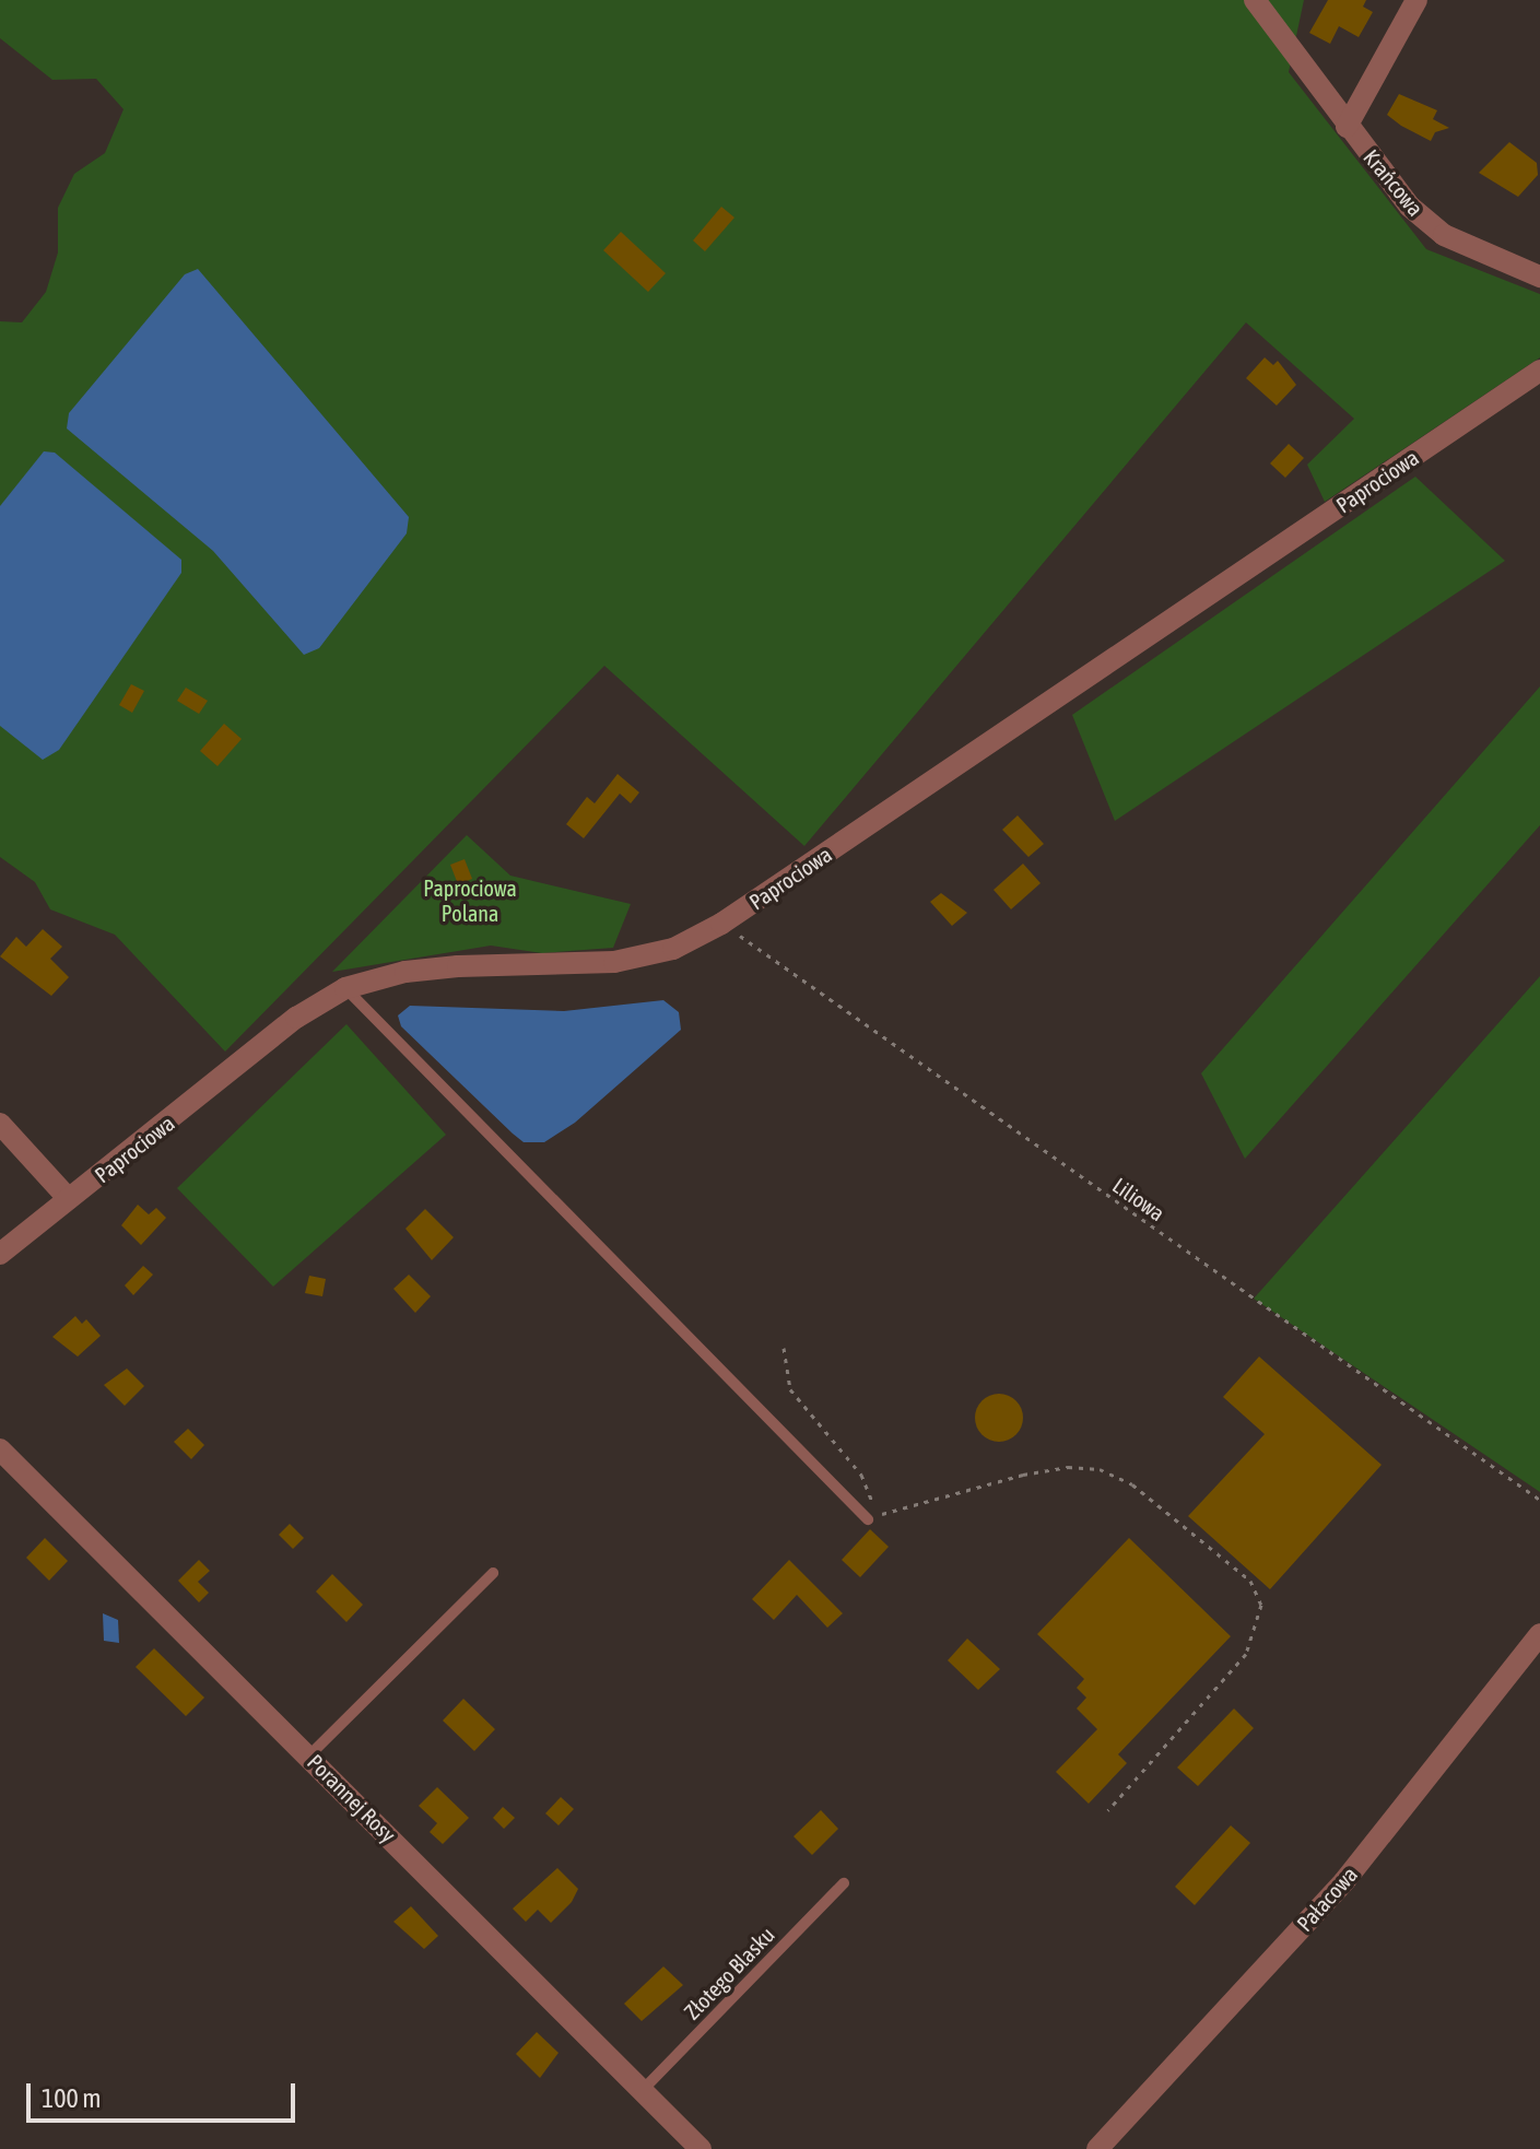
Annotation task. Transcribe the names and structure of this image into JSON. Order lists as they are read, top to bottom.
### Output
{
  "streets": {
    "street": [
      "Krańcowa",
      "Paprociowa",
      "Porannej Rosy",
      "Pałacowa"
    ],
    "lane": ["Złotego Blasku"],
    "path": ["Liliowa"]
  },
  "crossings": [
    ["Paprociowa", "Liliowa"],
    ["Porannej Rosy", "Złotego Blasku"]
  ],
  "parks": ["Paprociowa Polana"],
  "scale_bar": "100 m"
}
